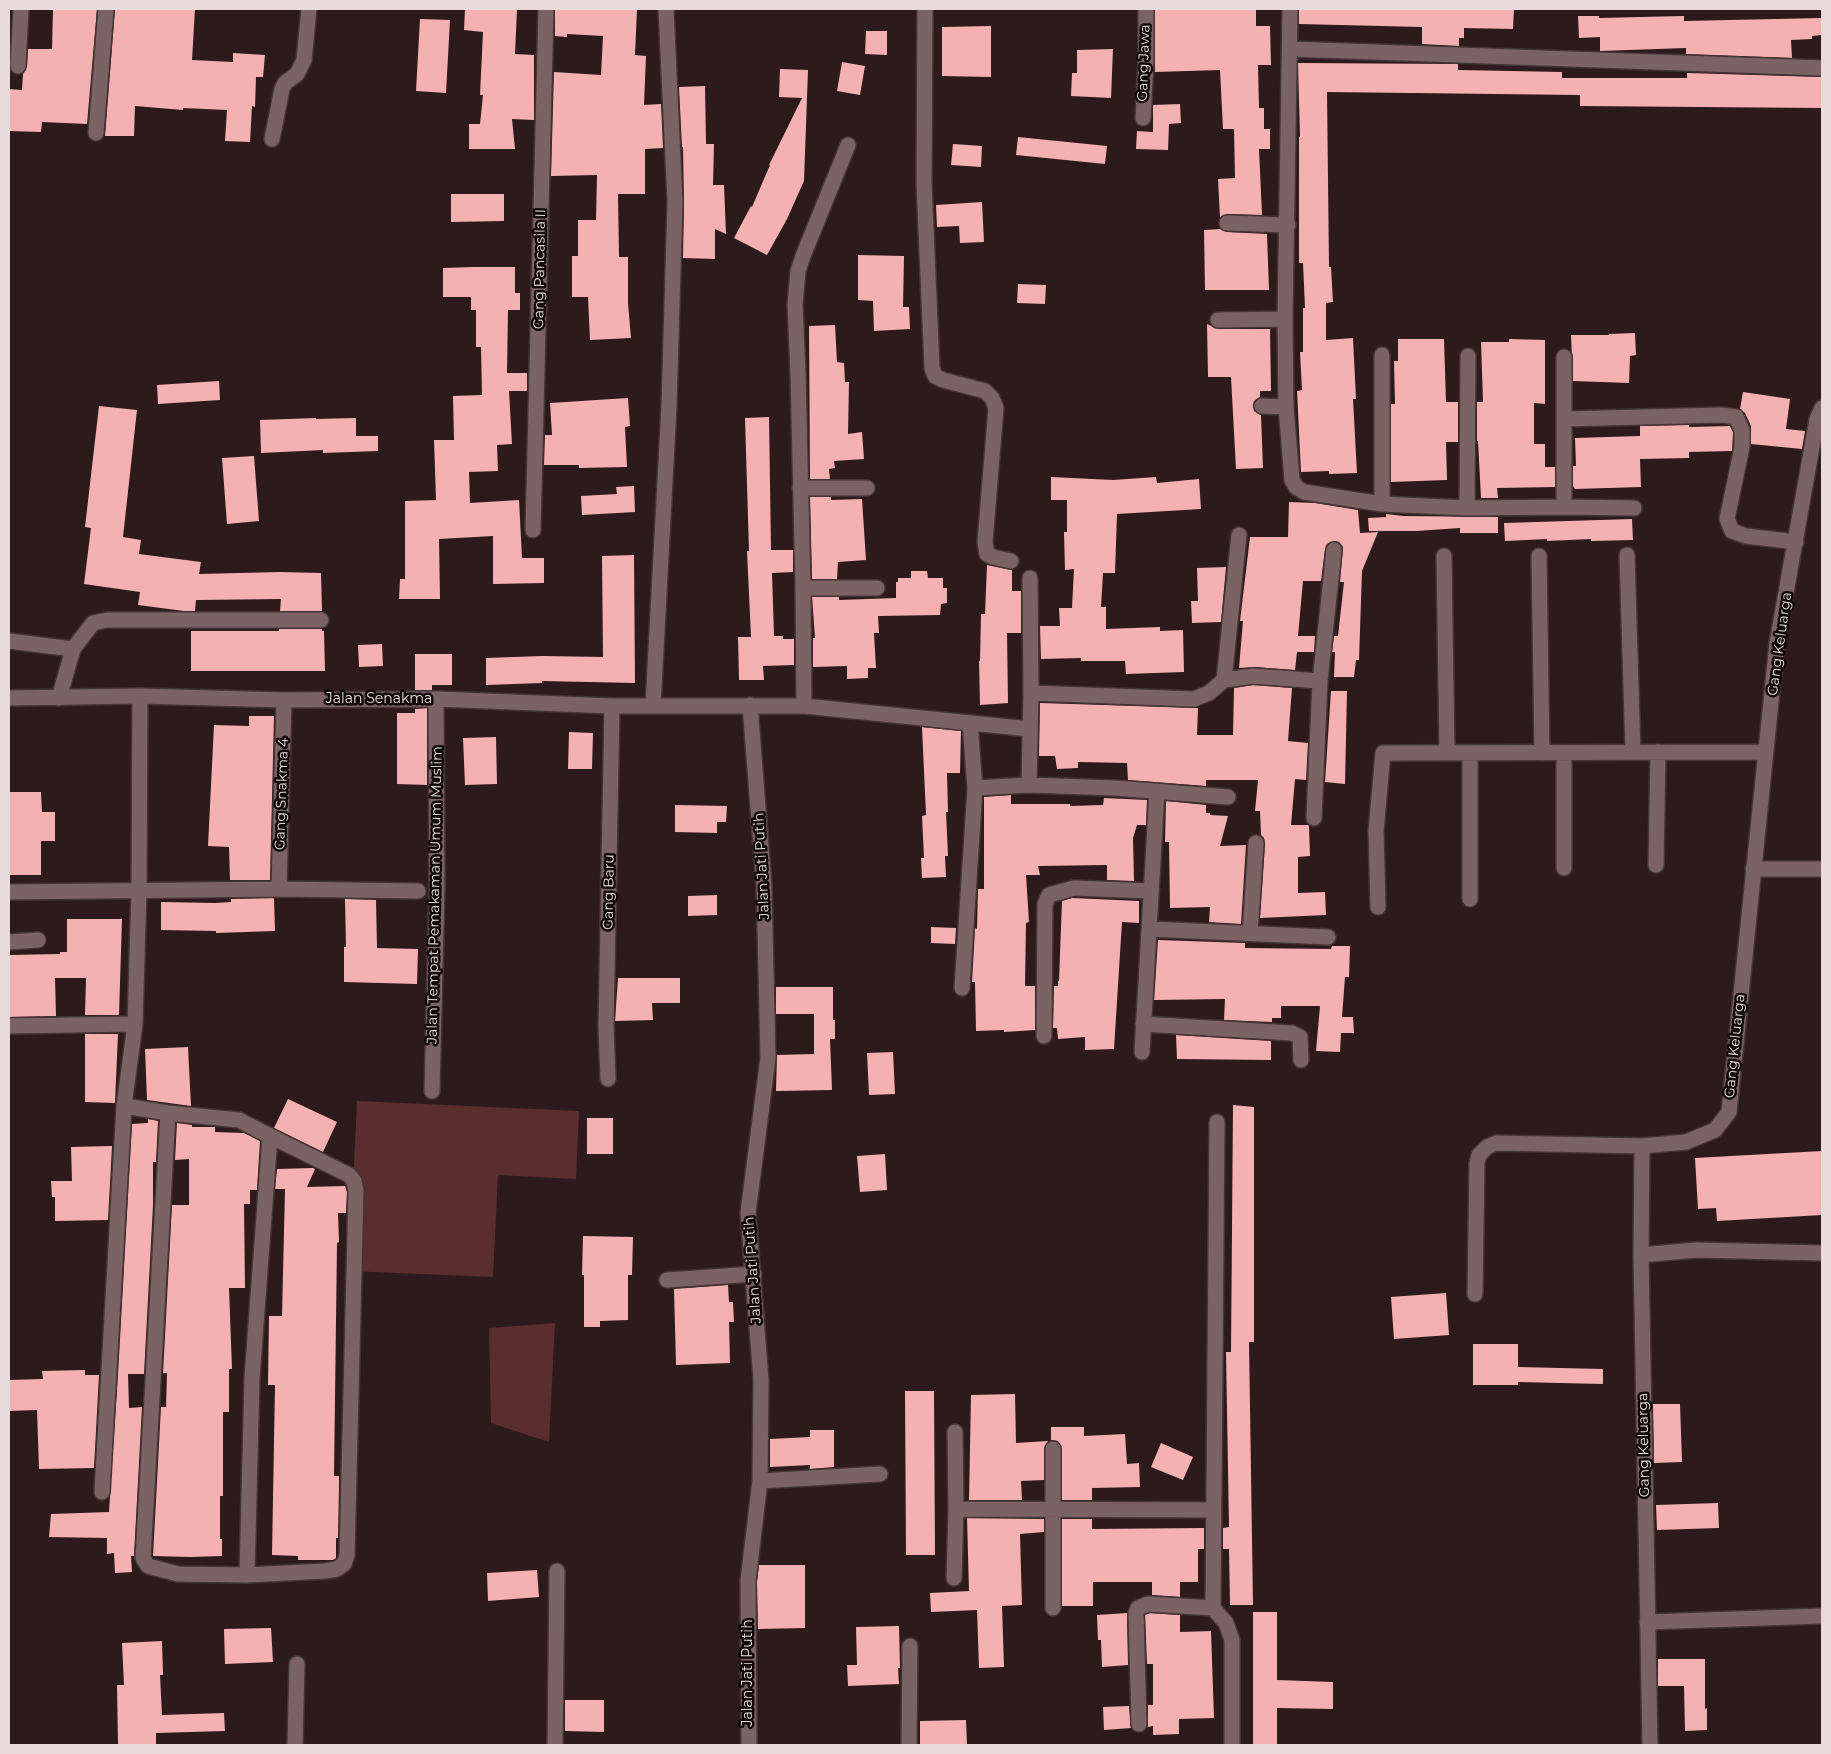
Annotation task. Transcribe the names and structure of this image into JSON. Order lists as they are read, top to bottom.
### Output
{
  "streets": {
    "street": [
      "Gang Jawa",
      "Gang Pancasila II",
      "Gang Keluarga",
      "Jalan Senakma",
      "Gang Snakma 4",
      "Jalan Jati Putih",
      "Gang Baru",
      "Jalan Tempat Pemakaman Umum Muslim"
    ]
  },
  "crossings": [
    ["Jalan Senakma", "Gang Snakma 4"],
    ["Jalan Senakma", "Jalan Jati Putih"],
    ["Jalan Senakma", "Gang Baru"],
    ["Jalan Senakma", "Jalan Tempat Pemakaman Umum Muslim"]
  ]
}
